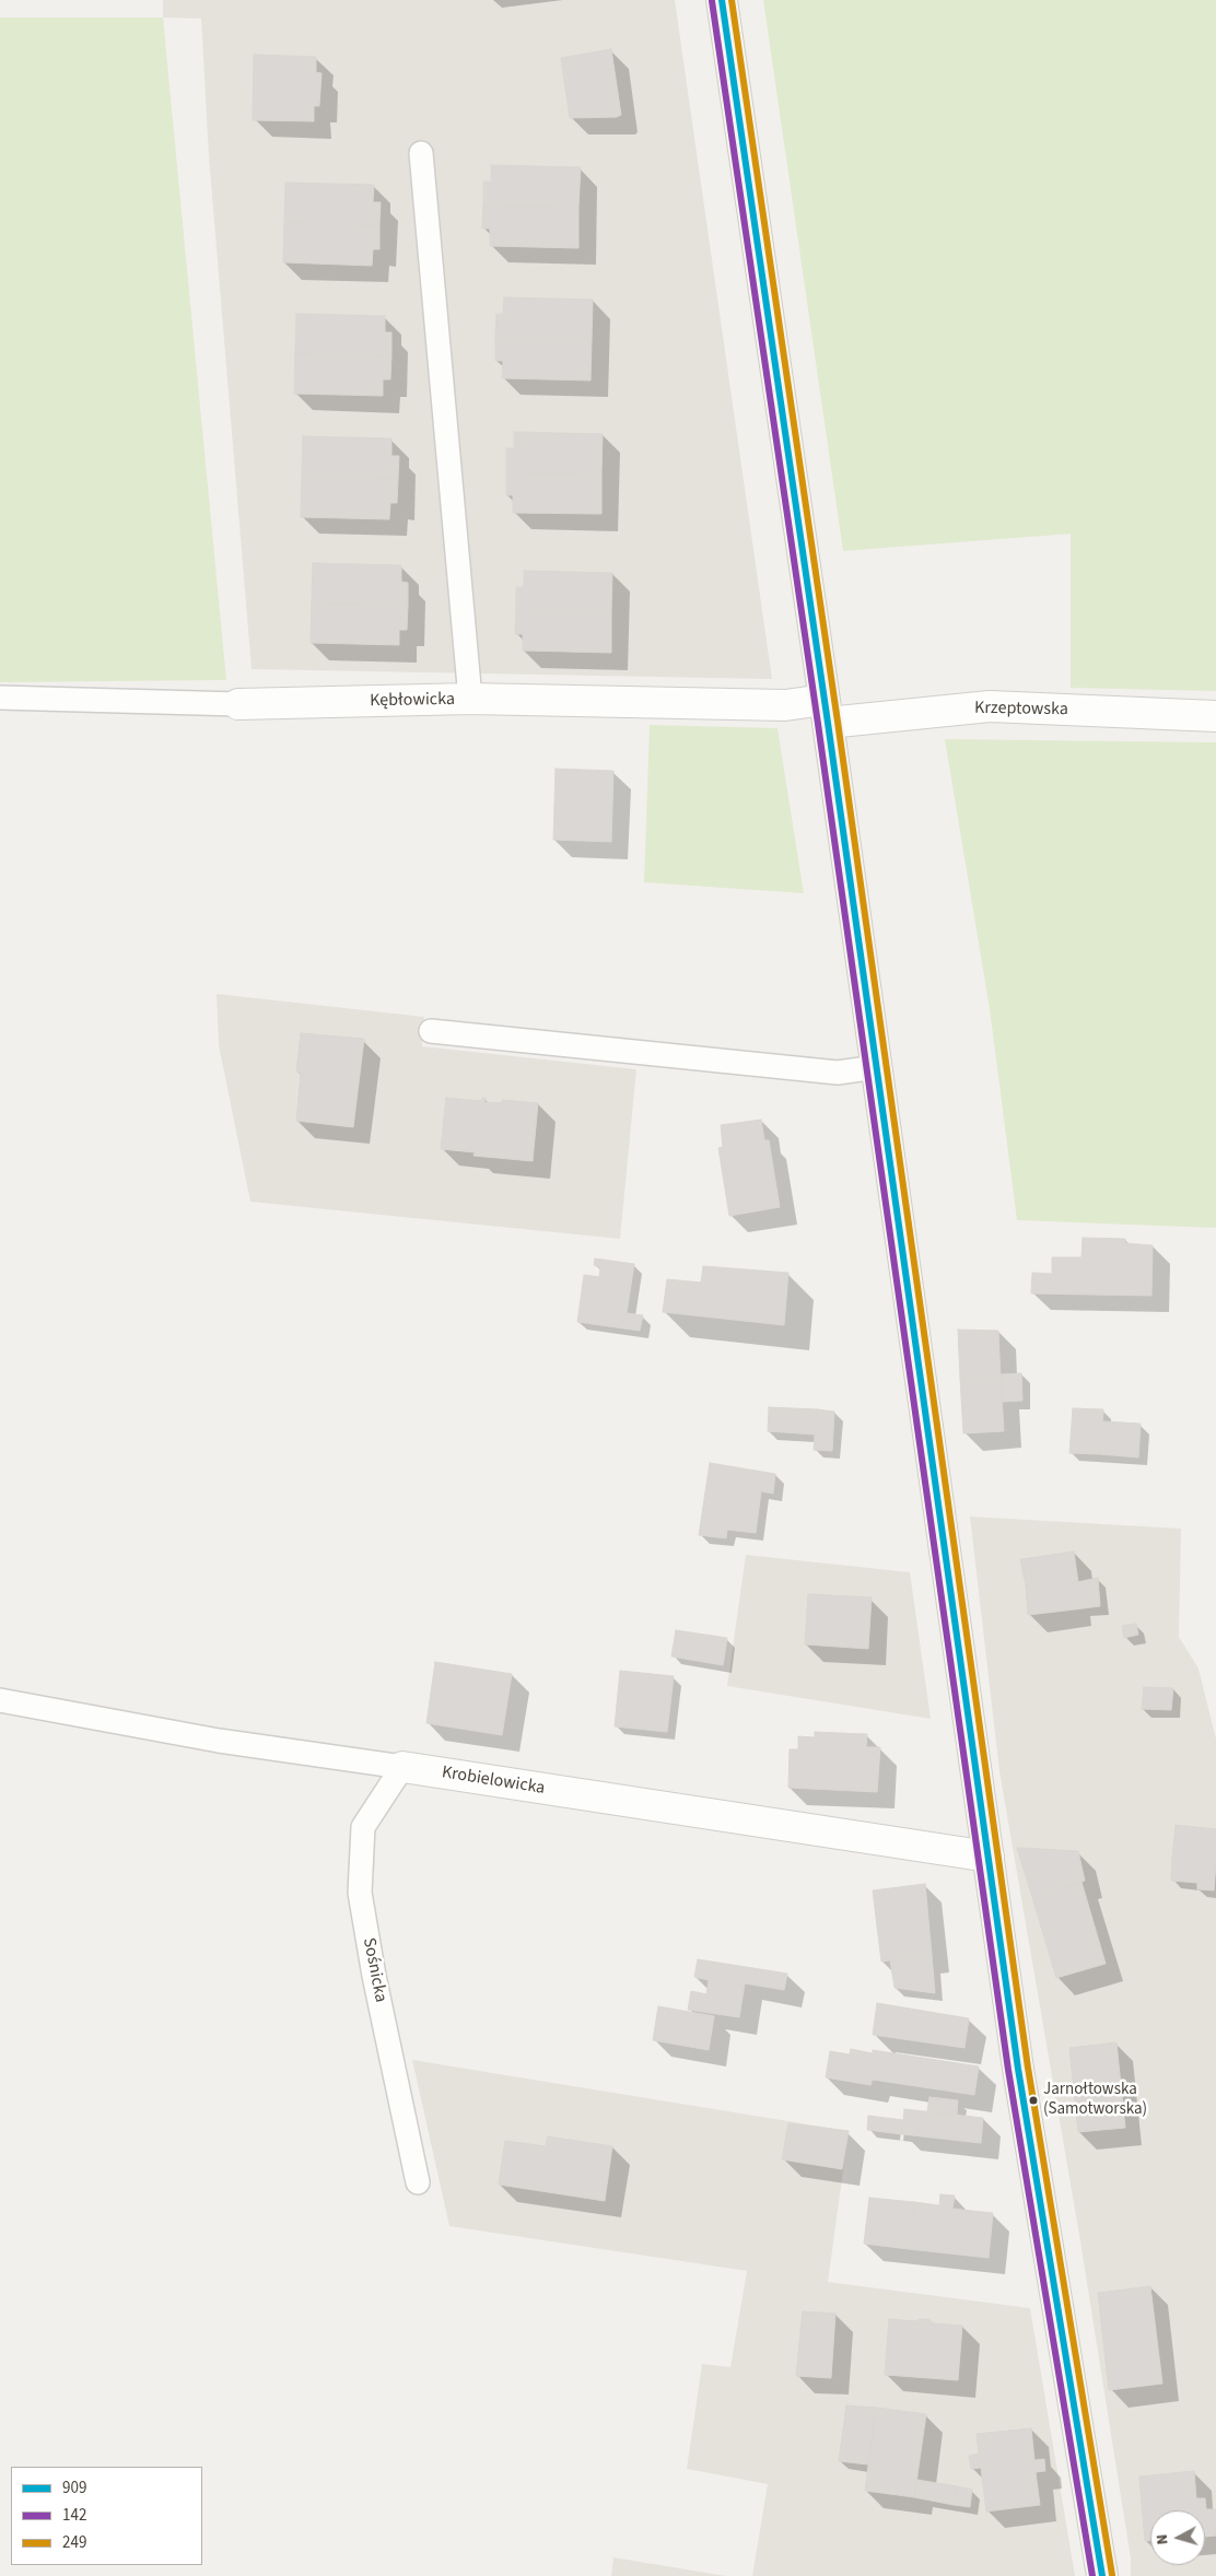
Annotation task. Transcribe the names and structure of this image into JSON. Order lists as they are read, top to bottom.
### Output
{
  "streets": {
    "street": ["Kębłowicka", "Krzeptowska", "Krobielowicka"],
    "lane": ["Sośnicka"]
  },
  "crossings": [
    ["Kębłowicka", "Krzeptowska"],
    ["Krobielowicka", "Sośnicka"]
  ],
  "places": ["Jarnołtowska (Samotworska)"],
  "lines": ["transit line 909", "transit line 249", "transit line 142"],
  "legend": ["909", "142", "249"],
  "north": "left"
}
